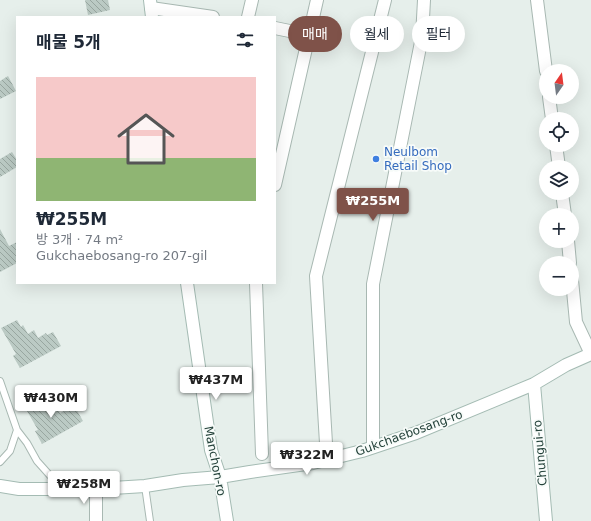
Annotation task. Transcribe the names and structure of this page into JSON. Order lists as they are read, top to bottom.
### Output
{
  "streets": {
    "street": ["Gukchaebosang-ro", "Chungui-ro", "Manchon-ro"]
  },
  "crossings": [
    ["Gukchaebosang-ro", "Chungui-ro"],
    ["Gukchaebosang-ro", "Manchon-ro"]
  ],
  "places": ["Neulbom Retail Shop"],
  "north": "top",
  "page": {
    "chip": ["매매", "월세", "필터"],
    "heading": "매물 5개",
    "map_buttons": ["+", "−"],
    "list": [
      {
        "name": "₩255M",
        "note": "방 3개 · 74 m² · Gukchaebosang-ro 207-gil"
      }
    ],
    "price": [
      "₩255M",
      "₩437M",
      "₩430M",
      "₩322M",
      "₩258M"
    ]
  }
}
